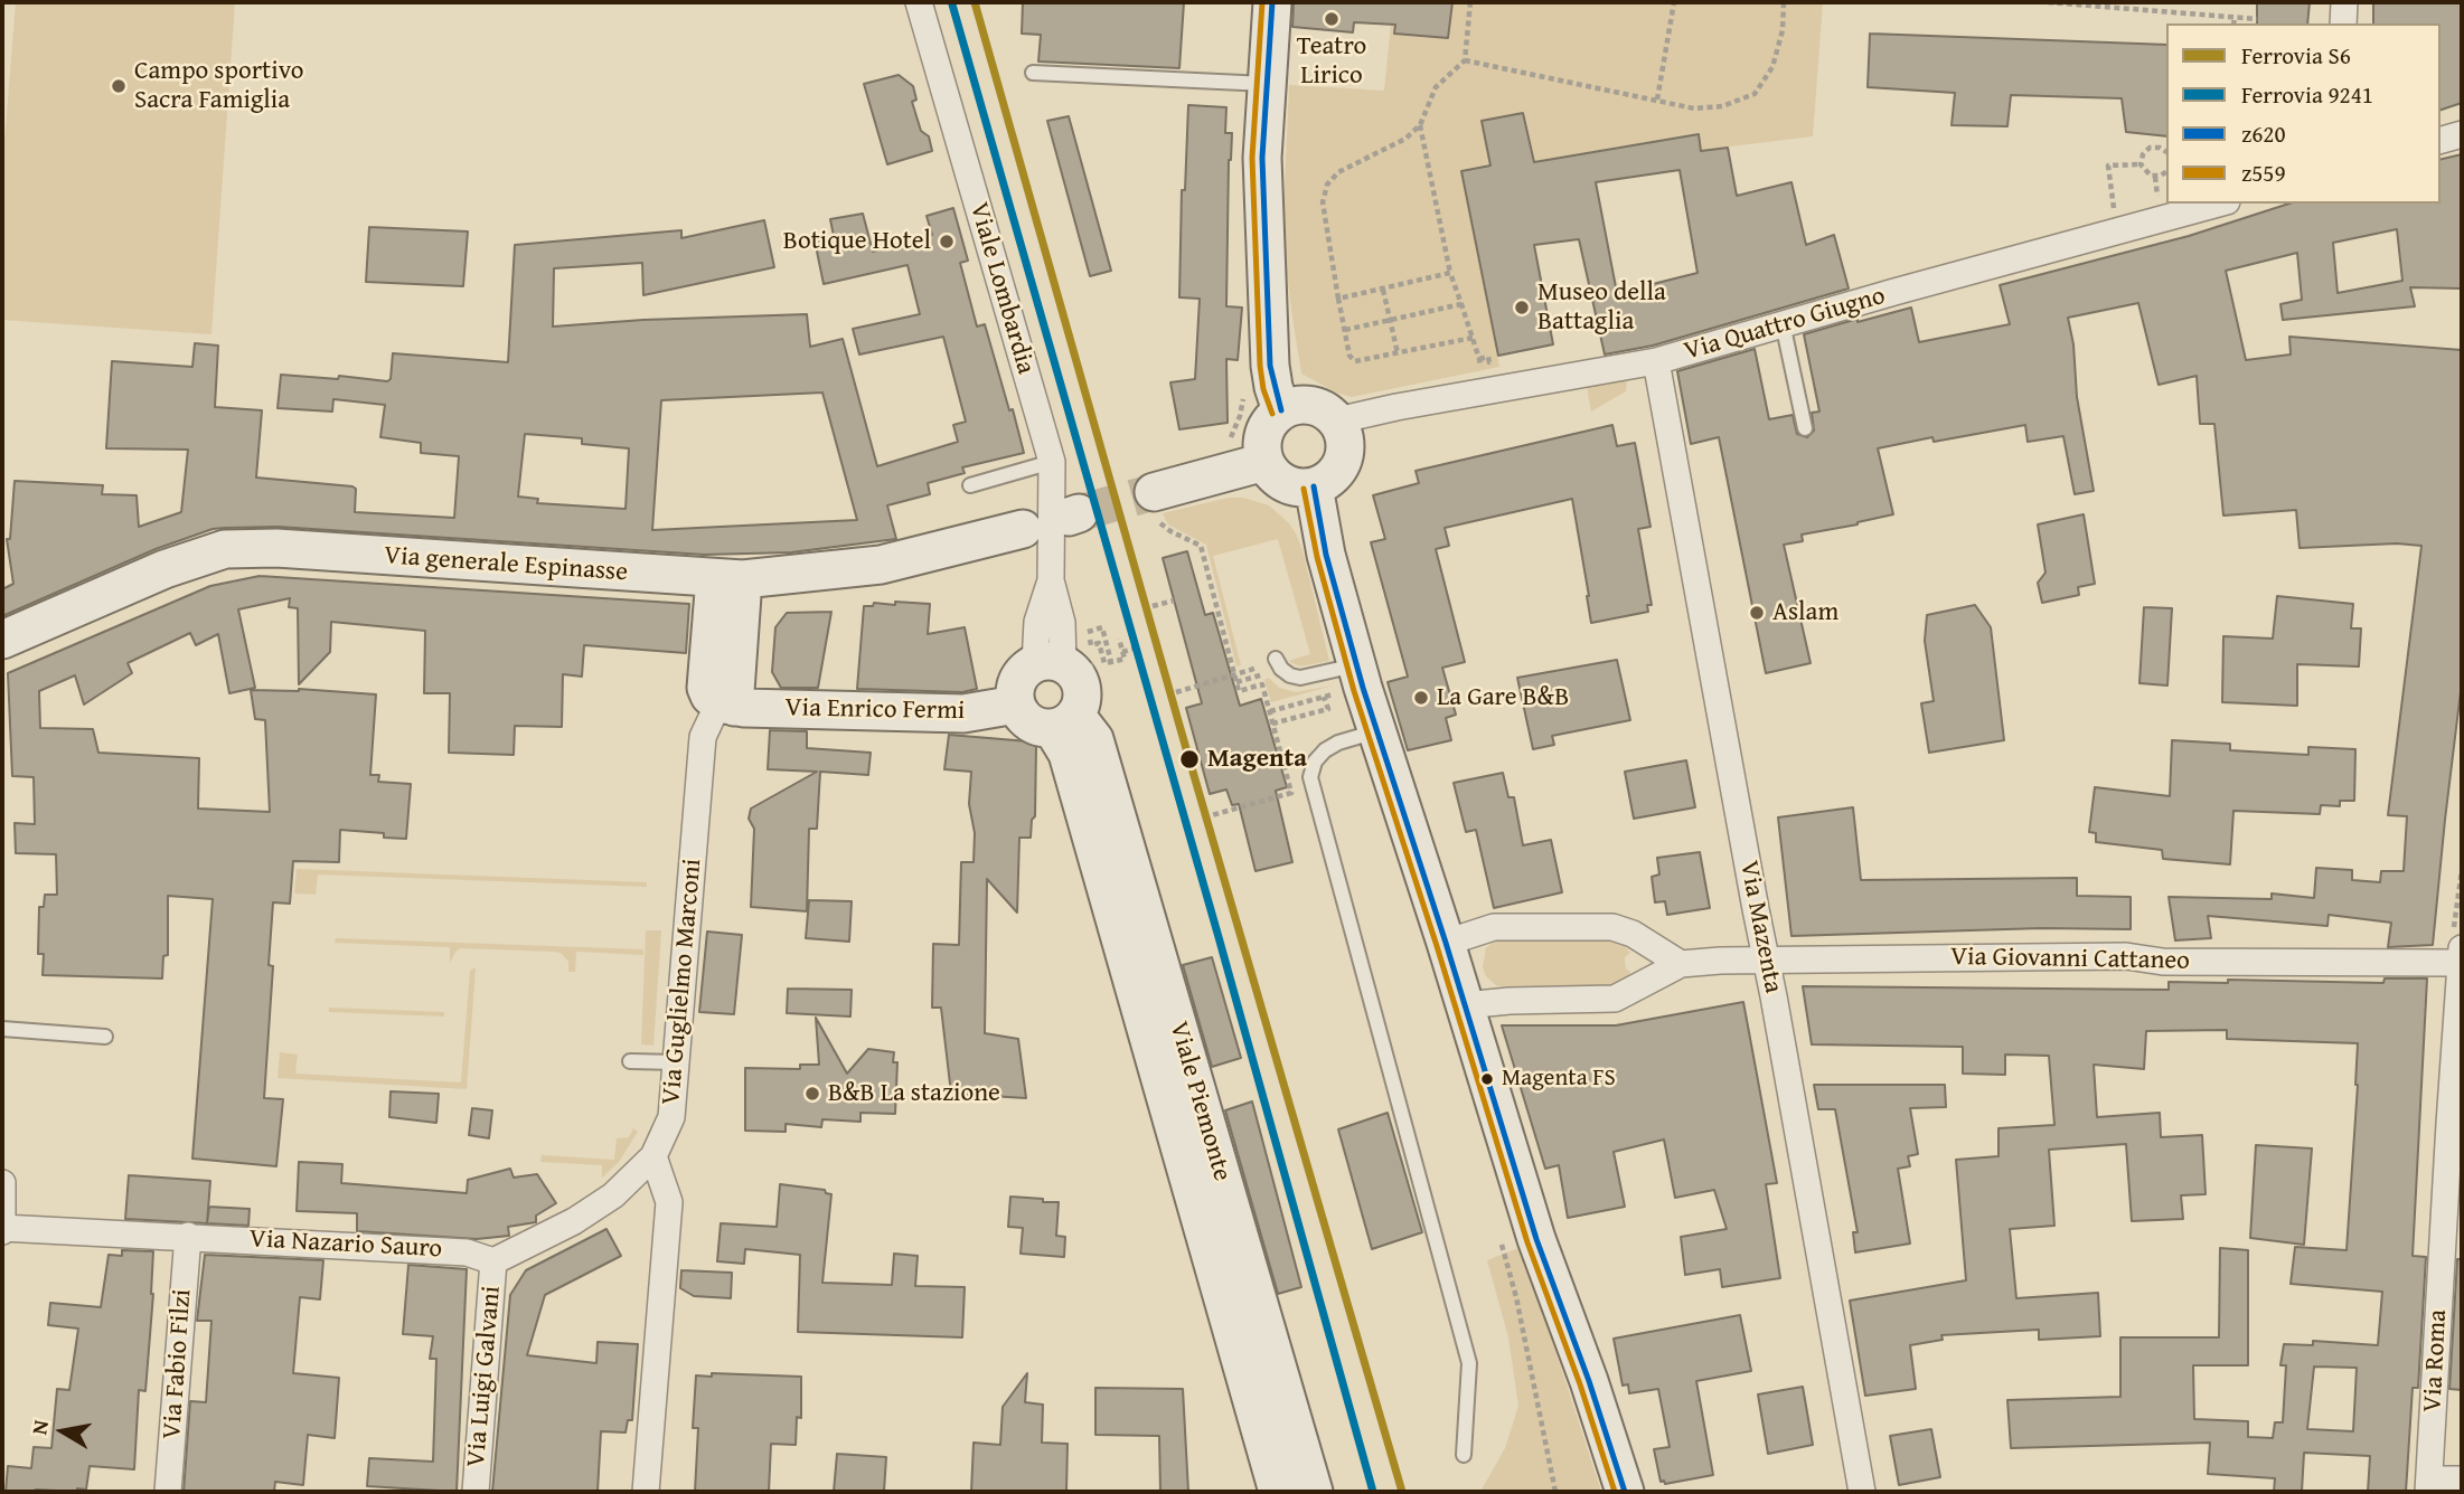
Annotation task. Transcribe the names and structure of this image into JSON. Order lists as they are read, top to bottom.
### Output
{
  "streets": {
    "street": [
      "Viale Lombardia",
      "Via Quattro Giugno",
      "Via generale Espinasse",
      "Via Enrico Fermi",
      "Via Mazenta",
      "Via Giovanni Cattaneo",
      "Via Guglielmo Marconi",
      "Viale Piemonte",
      "Via Nazario Sauro",
      "Via Roma",
      "Via Fabio Filzi",
      "Via Luigi Galvani"
    ]
  },
  "crossings": [
    ["Viale Lombardia", "Via Enrico Fermi"],
    ["Viale Lombardia", "Viale Piemonte"],
    ["Via Quattro Giugno", "Via Mazenta"],
    ["Via generale Espinasse", "Via Guglielmo Marconi"],
    ["Via Enrico Fermi", "Via Guglielmo Marconi"],
    ["Via Enrico Fermi", "Viale Piemonte"],
    ["Via Mazenta", "Via Giovanni Cattaneo"],
    ["Via Giovanni Cattaneo", "Via Roma"],
    ["Via Nazario Sauro", "Via Fabio Filzi"],
    ["Via Nazario Sauro", "Via Luigi Galvani"]
  ],
  "places": [
    "Teatro Lirico",
    "Campo sportivo Sacra Famiglia",
    "Botique Hotel",
    "Museo della Battaglia",
    "Aslam",
    "La Gare B&B",
    "Magenta",
    "Magenta FS",
    "B&B La stazione"
  ],
  "lines": [
    "rail line S6",
    "transit line z620",
    "transit line z559",
    "rail line 9241"
  ],
  "legend": [
    "Ferrovia S6",
    "Ferrovia 9241",
    "z620",
    "z559"
  ],
  "north": "left"
}
